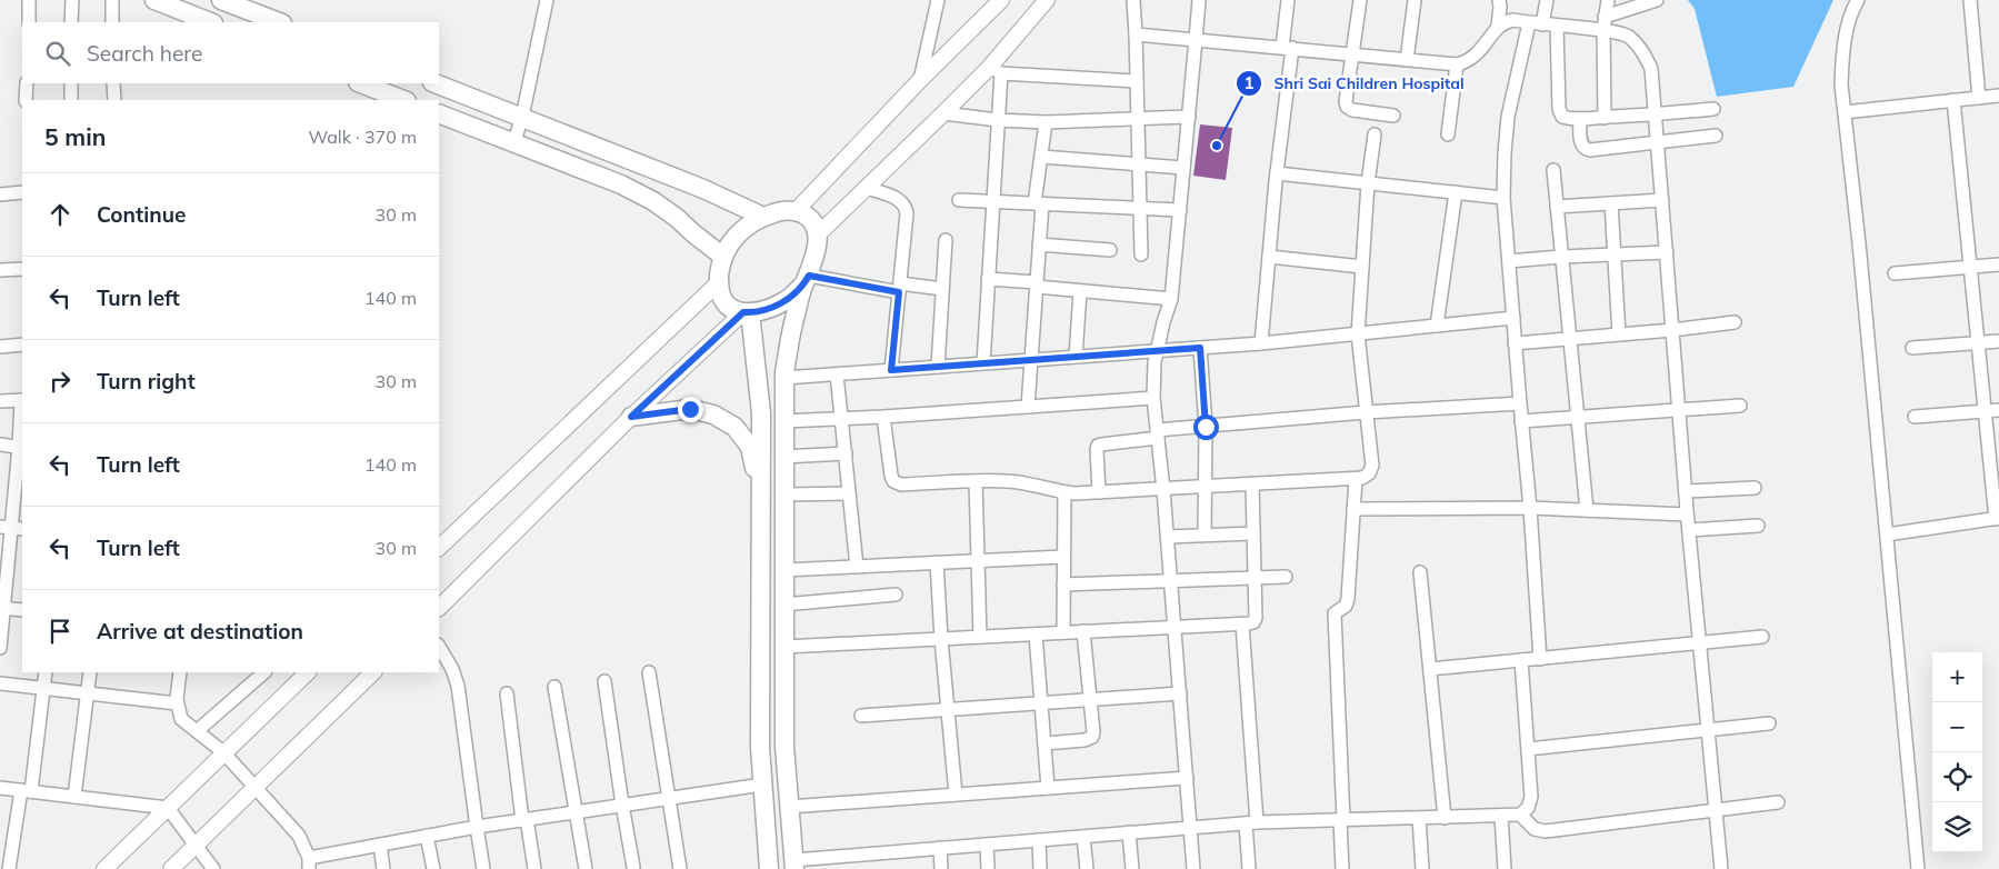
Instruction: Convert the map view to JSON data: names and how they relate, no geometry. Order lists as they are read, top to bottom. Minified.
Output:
{"places":["Shri Sai Children Hospital"],"page":{"search":"Search here","heading":["5 min","Walk · 370 m"],"list":[["Continue","30 m"],["Turn left","140 m"],["Turn right","30 m"],["Turn left","140 m"],["Turn left","30 m"],"Arrive at destination"],"map_buttons":["+","−"]}}
